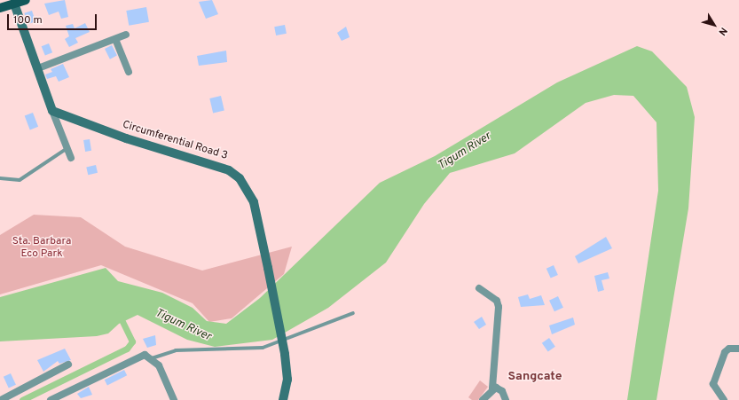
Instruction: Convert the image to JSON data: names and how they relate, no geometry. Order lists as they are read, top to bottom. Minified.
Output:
{"streets":{"main road":["Circumferential Road 3"]},"districts":["Sangcate"],"water":["Tigum River"],"parks":["Sta. Barbara Eco Park"],"scale_bar":"100 m","north":"bottom right"}
